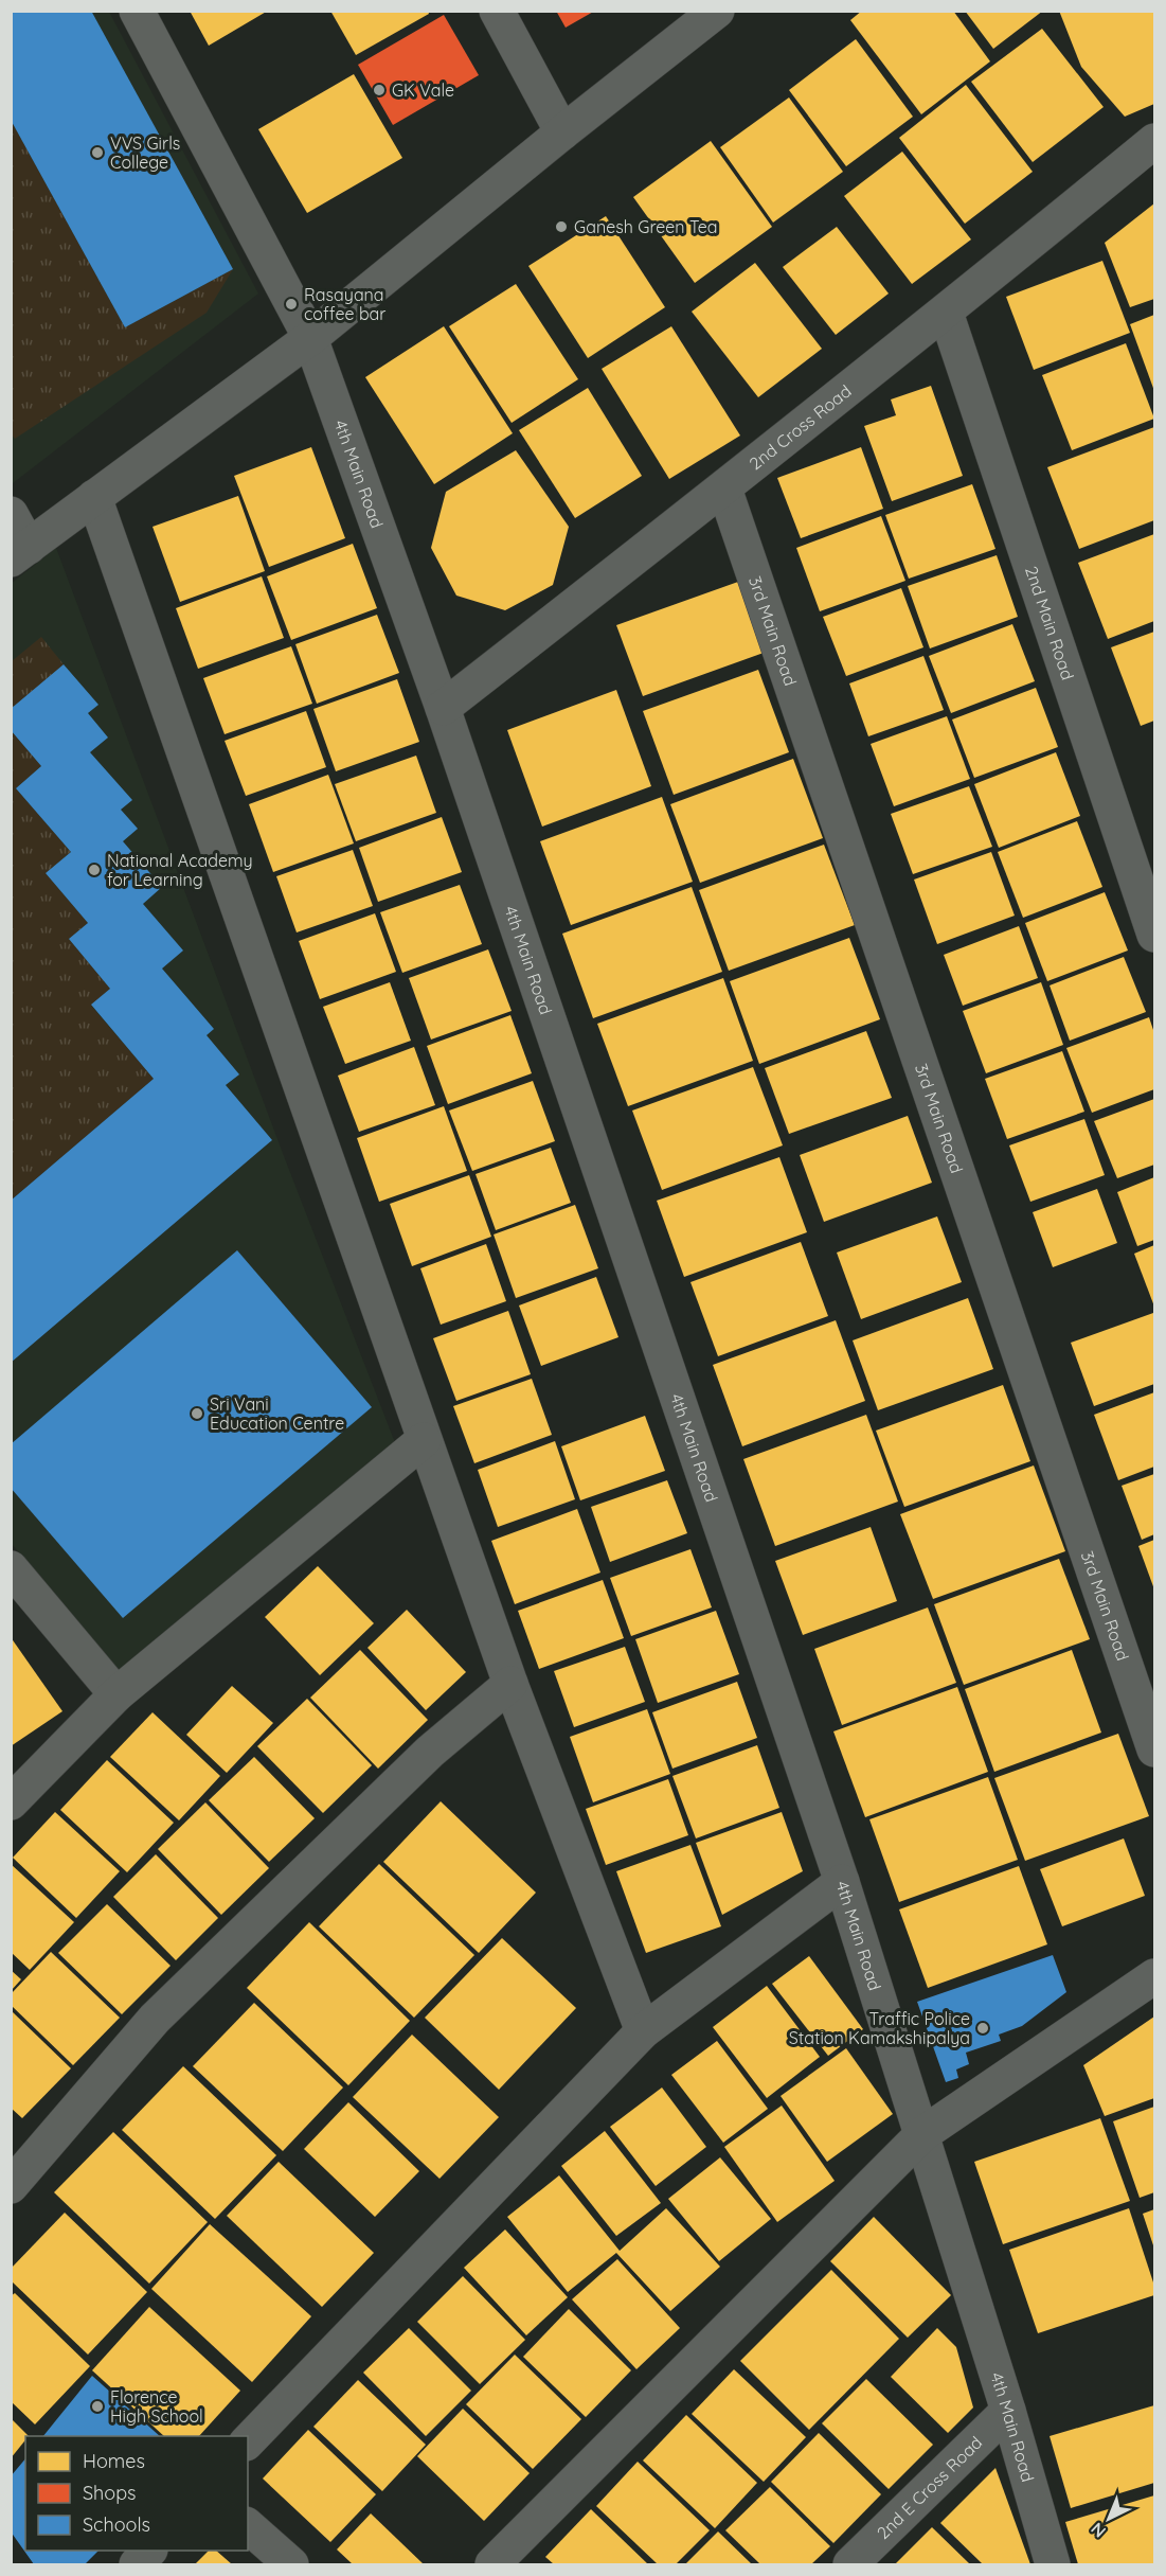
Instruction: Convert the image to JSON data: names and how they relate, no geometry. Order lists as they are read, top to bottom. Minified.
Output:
{"streets":{"street":["2nd Cross Road","4th Main Road","2nd Main Road","3rd Main Road","2nd E Cross Road"]},"crossings":[["2nd Cross Road","4th Main Road"],["2nd Cross Road","2nd Main Road"],["2nd Cross Road","3rd Main Road"],["4th Main Road","2nd E Cross Road"]],"places":["GK Vale","VVS Girls College","Ganesh Green Tea","Rasayana coffee bar","National Academy for Learning","Sri Vani Education Centre","Traffic Police Station Kamakshipalya","Florence High School"],"legend":["Homes","Shops","Schools"],"north":"bottom left"}
